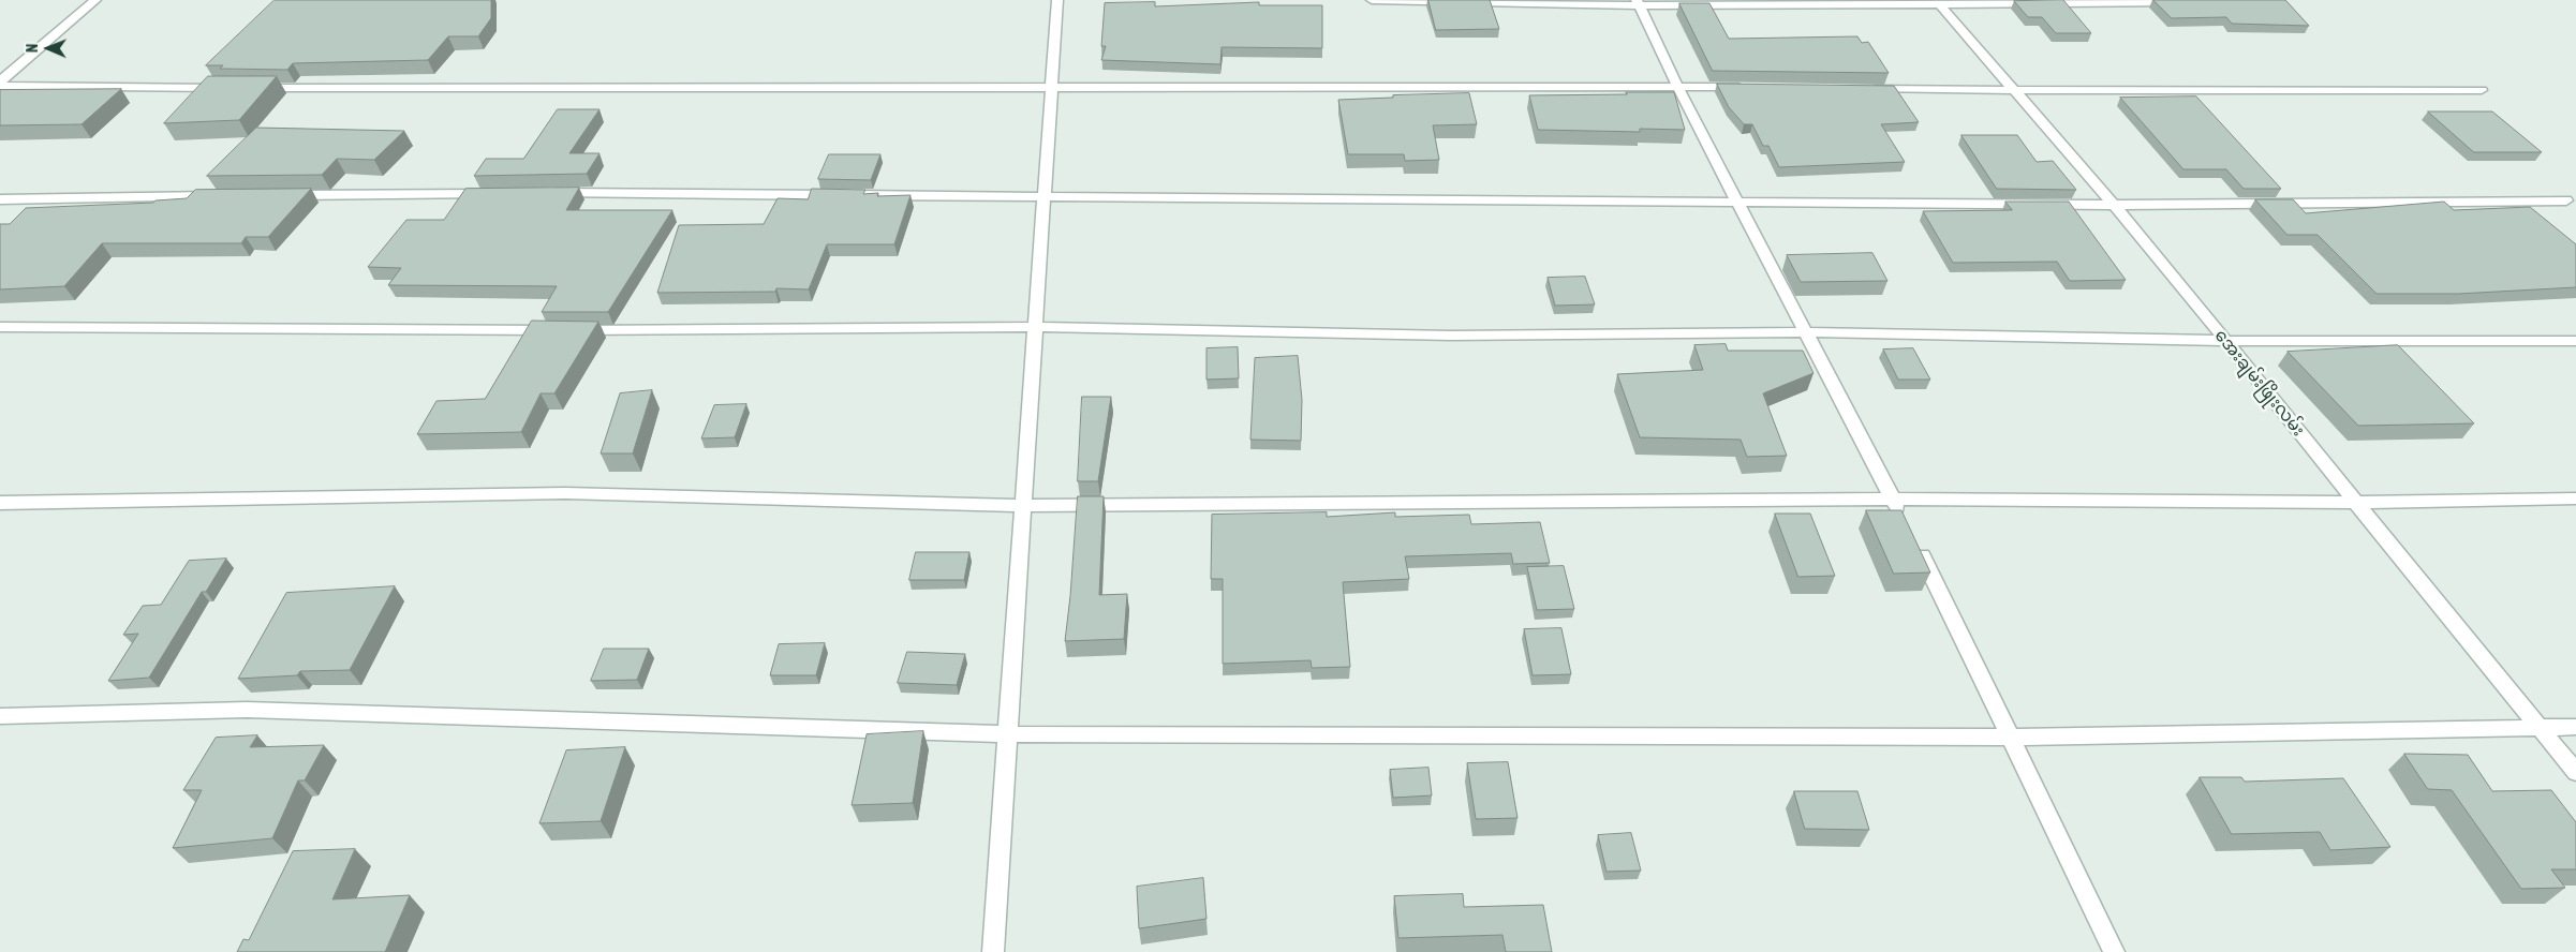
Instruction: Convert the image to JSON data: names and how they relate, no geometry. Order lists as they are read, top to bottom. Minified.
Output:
{"streets":{"street":["အေးချမ်းဖြိုးလမ်း"]},"north":"left"}
